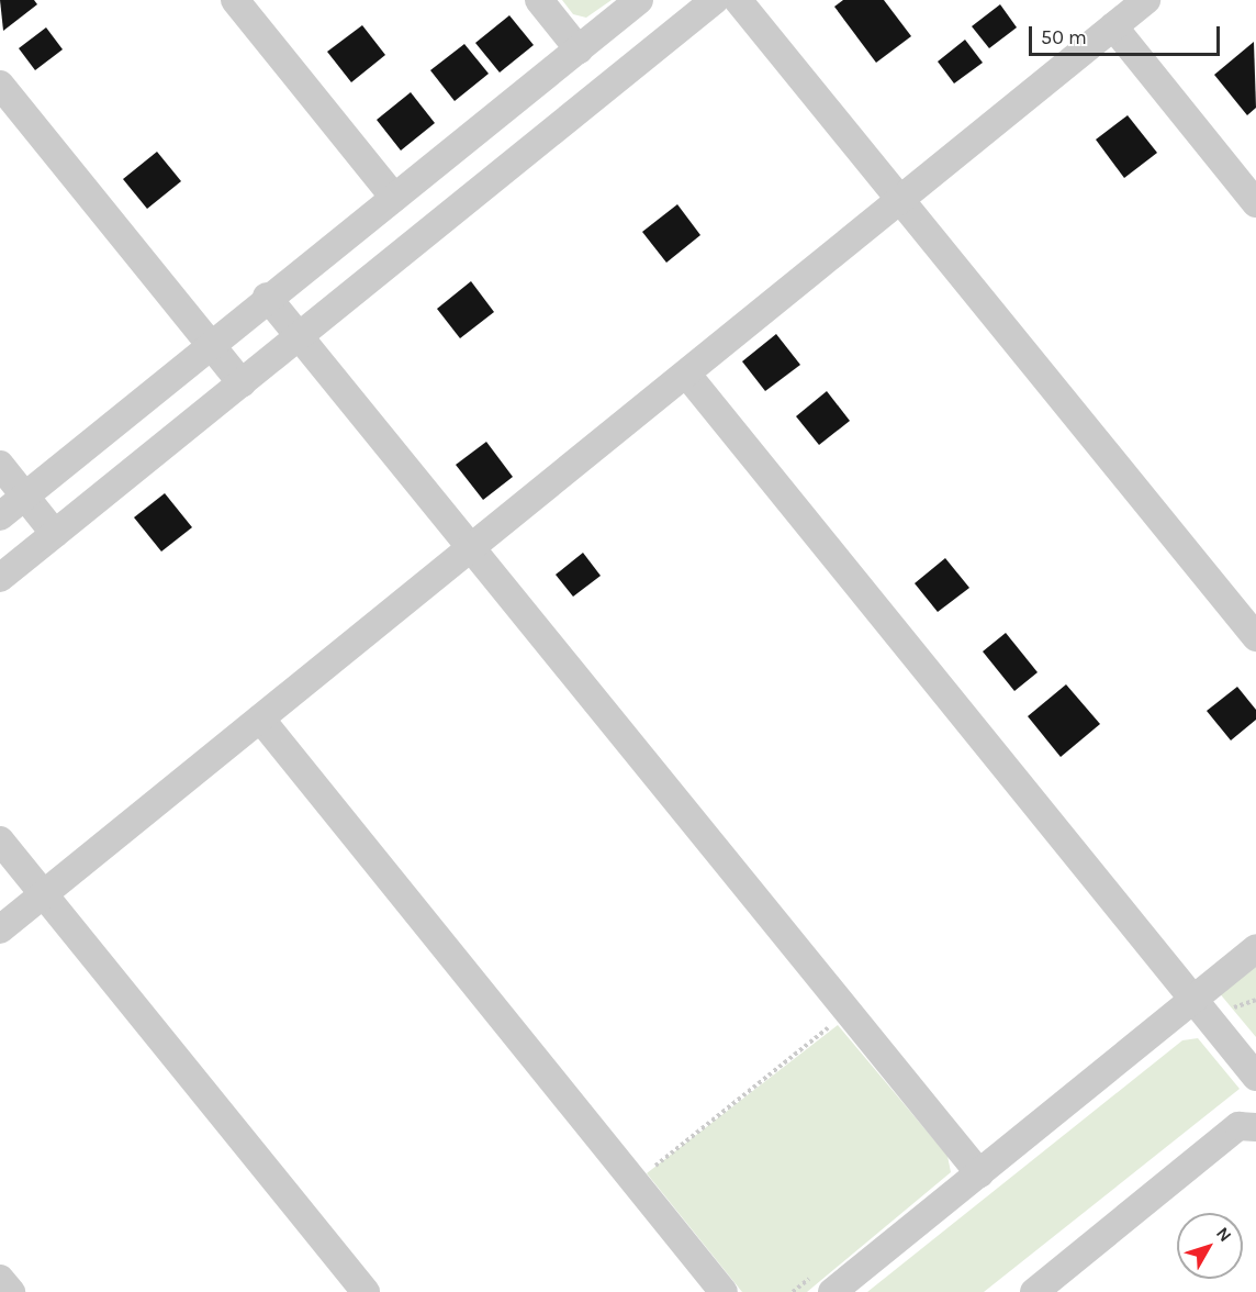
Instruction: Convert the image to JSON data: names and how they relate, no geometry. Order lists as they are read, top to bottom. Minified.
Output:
{"scale_bar":"50 m","north":"top right"}
